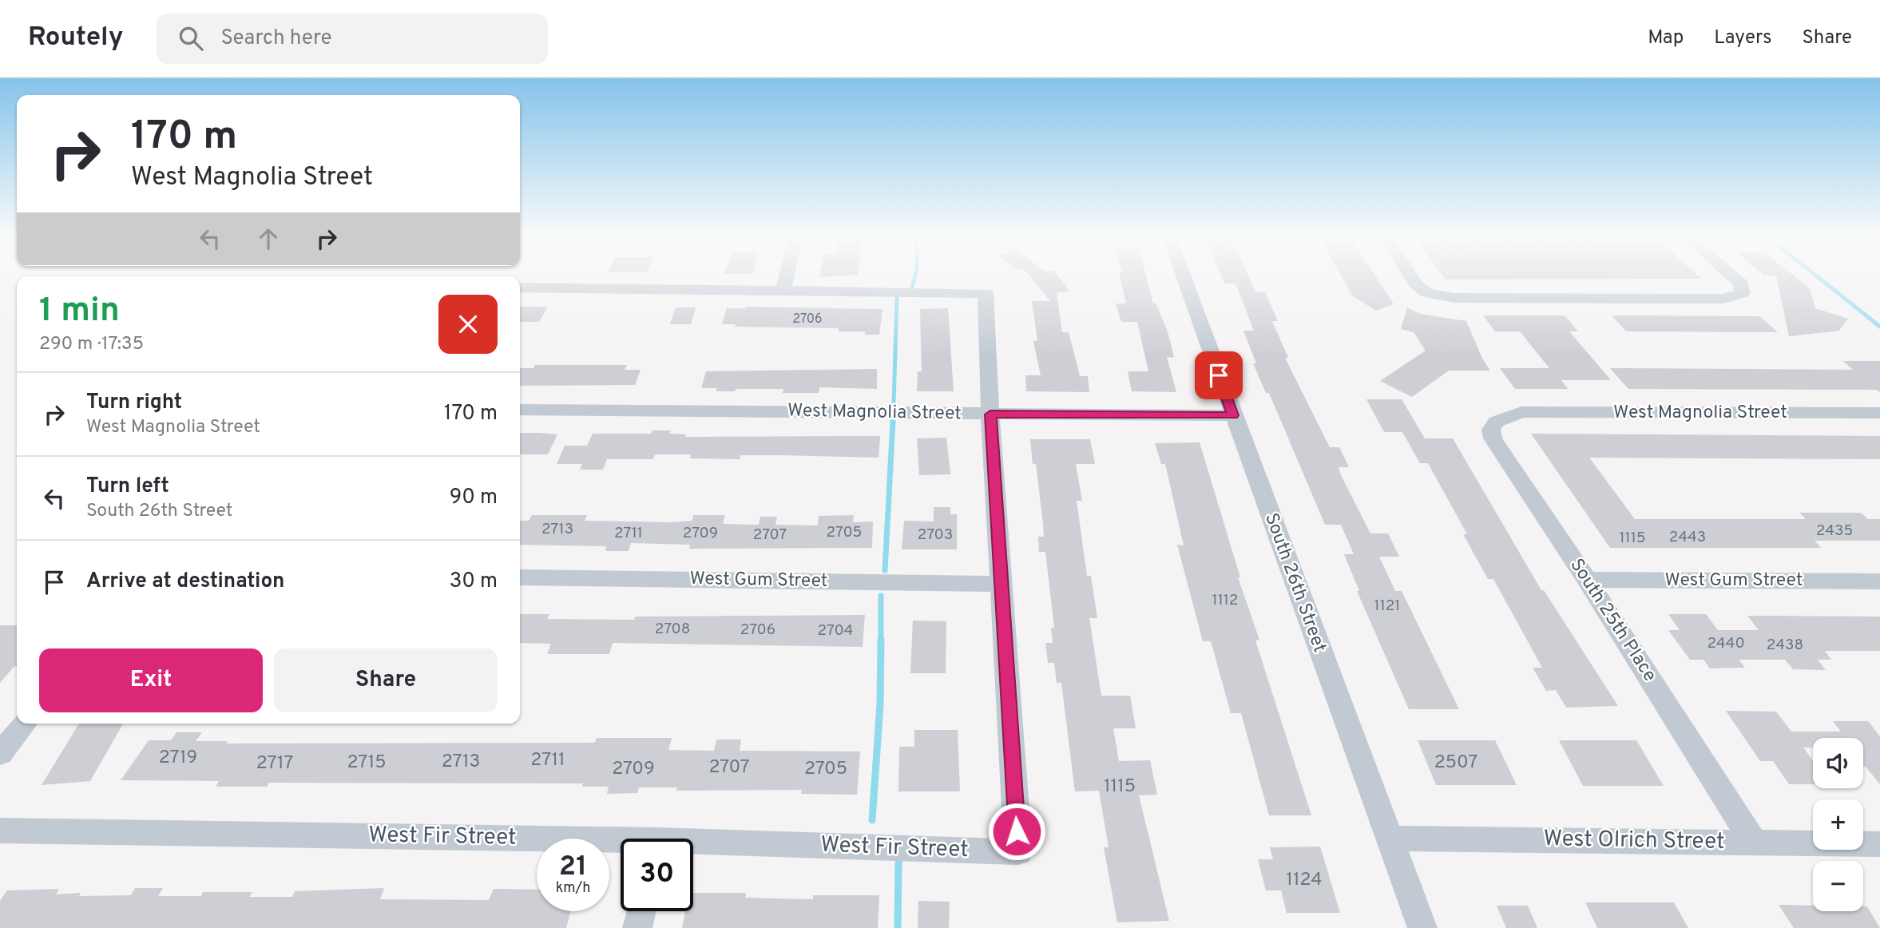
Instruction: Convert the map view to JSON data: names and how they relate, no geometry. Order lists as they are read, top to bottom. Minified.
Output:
{"streets":{"street":["West Magnolia Street","West Gum Street","South 26th Street","South 25th Place","West Fir Street","West Olrich Street"]},"crossings":[["West Magnolia Street","South 26th Street"],["West Magnolia Street","South 25th Place"],["West Gum Street","South 25th Place"],["West Gum Street","West Fir Street"],["South 26th Street","West Olrich Street"],["South 25th Place","West Olrich Street"]],"house_numbers":["2706","2713","2435","2705","2711","2709","2707","2703","2443","1115","1112","1121","2708","2706","2704","2440","2438","2719","2711","2713","2715","2507","2717","2707","2709","2705","1115","1124"],"page":{"header":"Routely","search":"Search here","nav":["Map","Layers","Share"],"turn":["170 m","West Magnolia Street"],"heading":["1 min","290 m · 17:35"],"list":[{"name":"Turn right","note":"West Magnolia Street","value":"170 m"},{"name":"Turn left","note":"South 26th Street","value":"90 m"},{"name":"Arrive at destination","value":"30 m"}],"buttons":["Exit","Share"],"map_buttons":["+","−"],"speed":"21 km/h","limit":"30"}}
